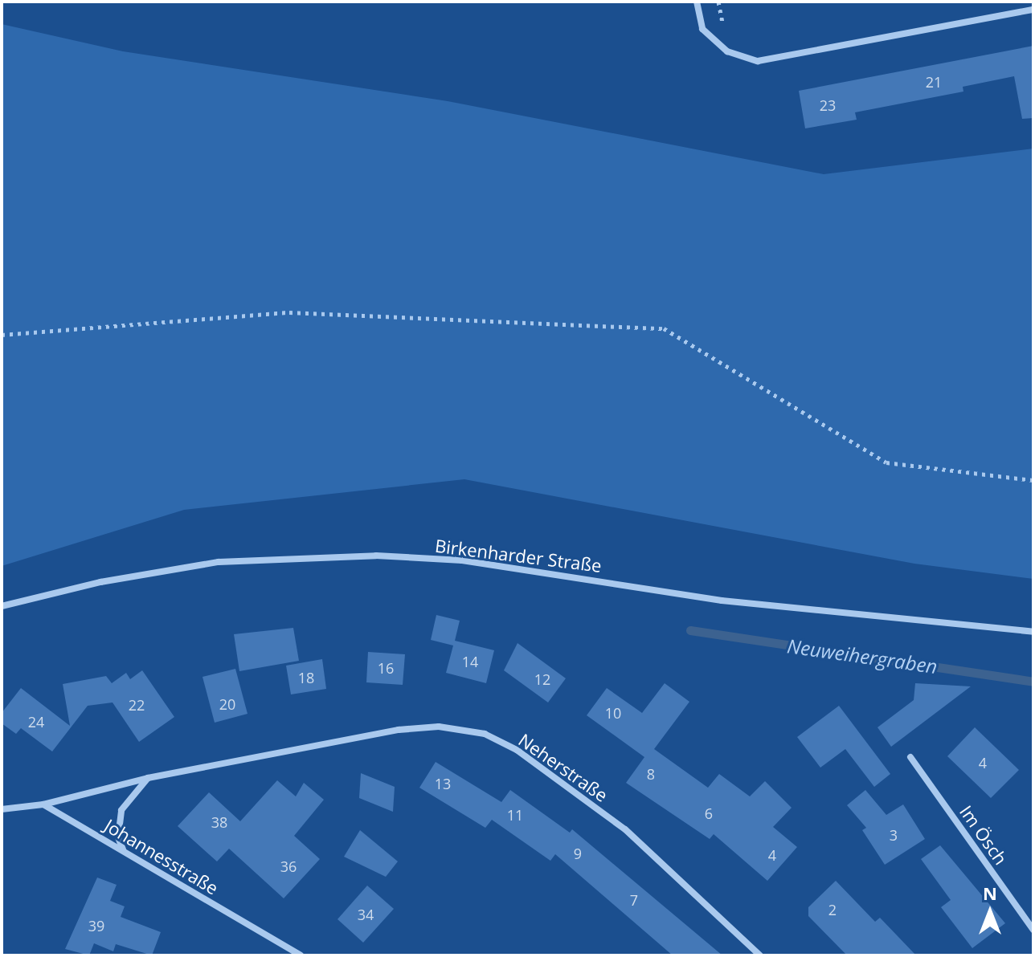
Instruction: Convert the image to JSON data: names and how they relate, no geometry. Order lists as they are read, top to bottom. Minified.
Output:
{"streets":{"street":["Birkenharder Straße","Neherstraße","Im Ösch","Johannesstraße"]},"crossings":[["Neherstraße","Johannesstraße"]],"water":["Neuweihergraben"],"house_numbers":["21","23","14","16","18","12","20","22","10","24","4","8","13","6","11","38","3","9","4","36","7","2","34","39"],"north":"top"}
